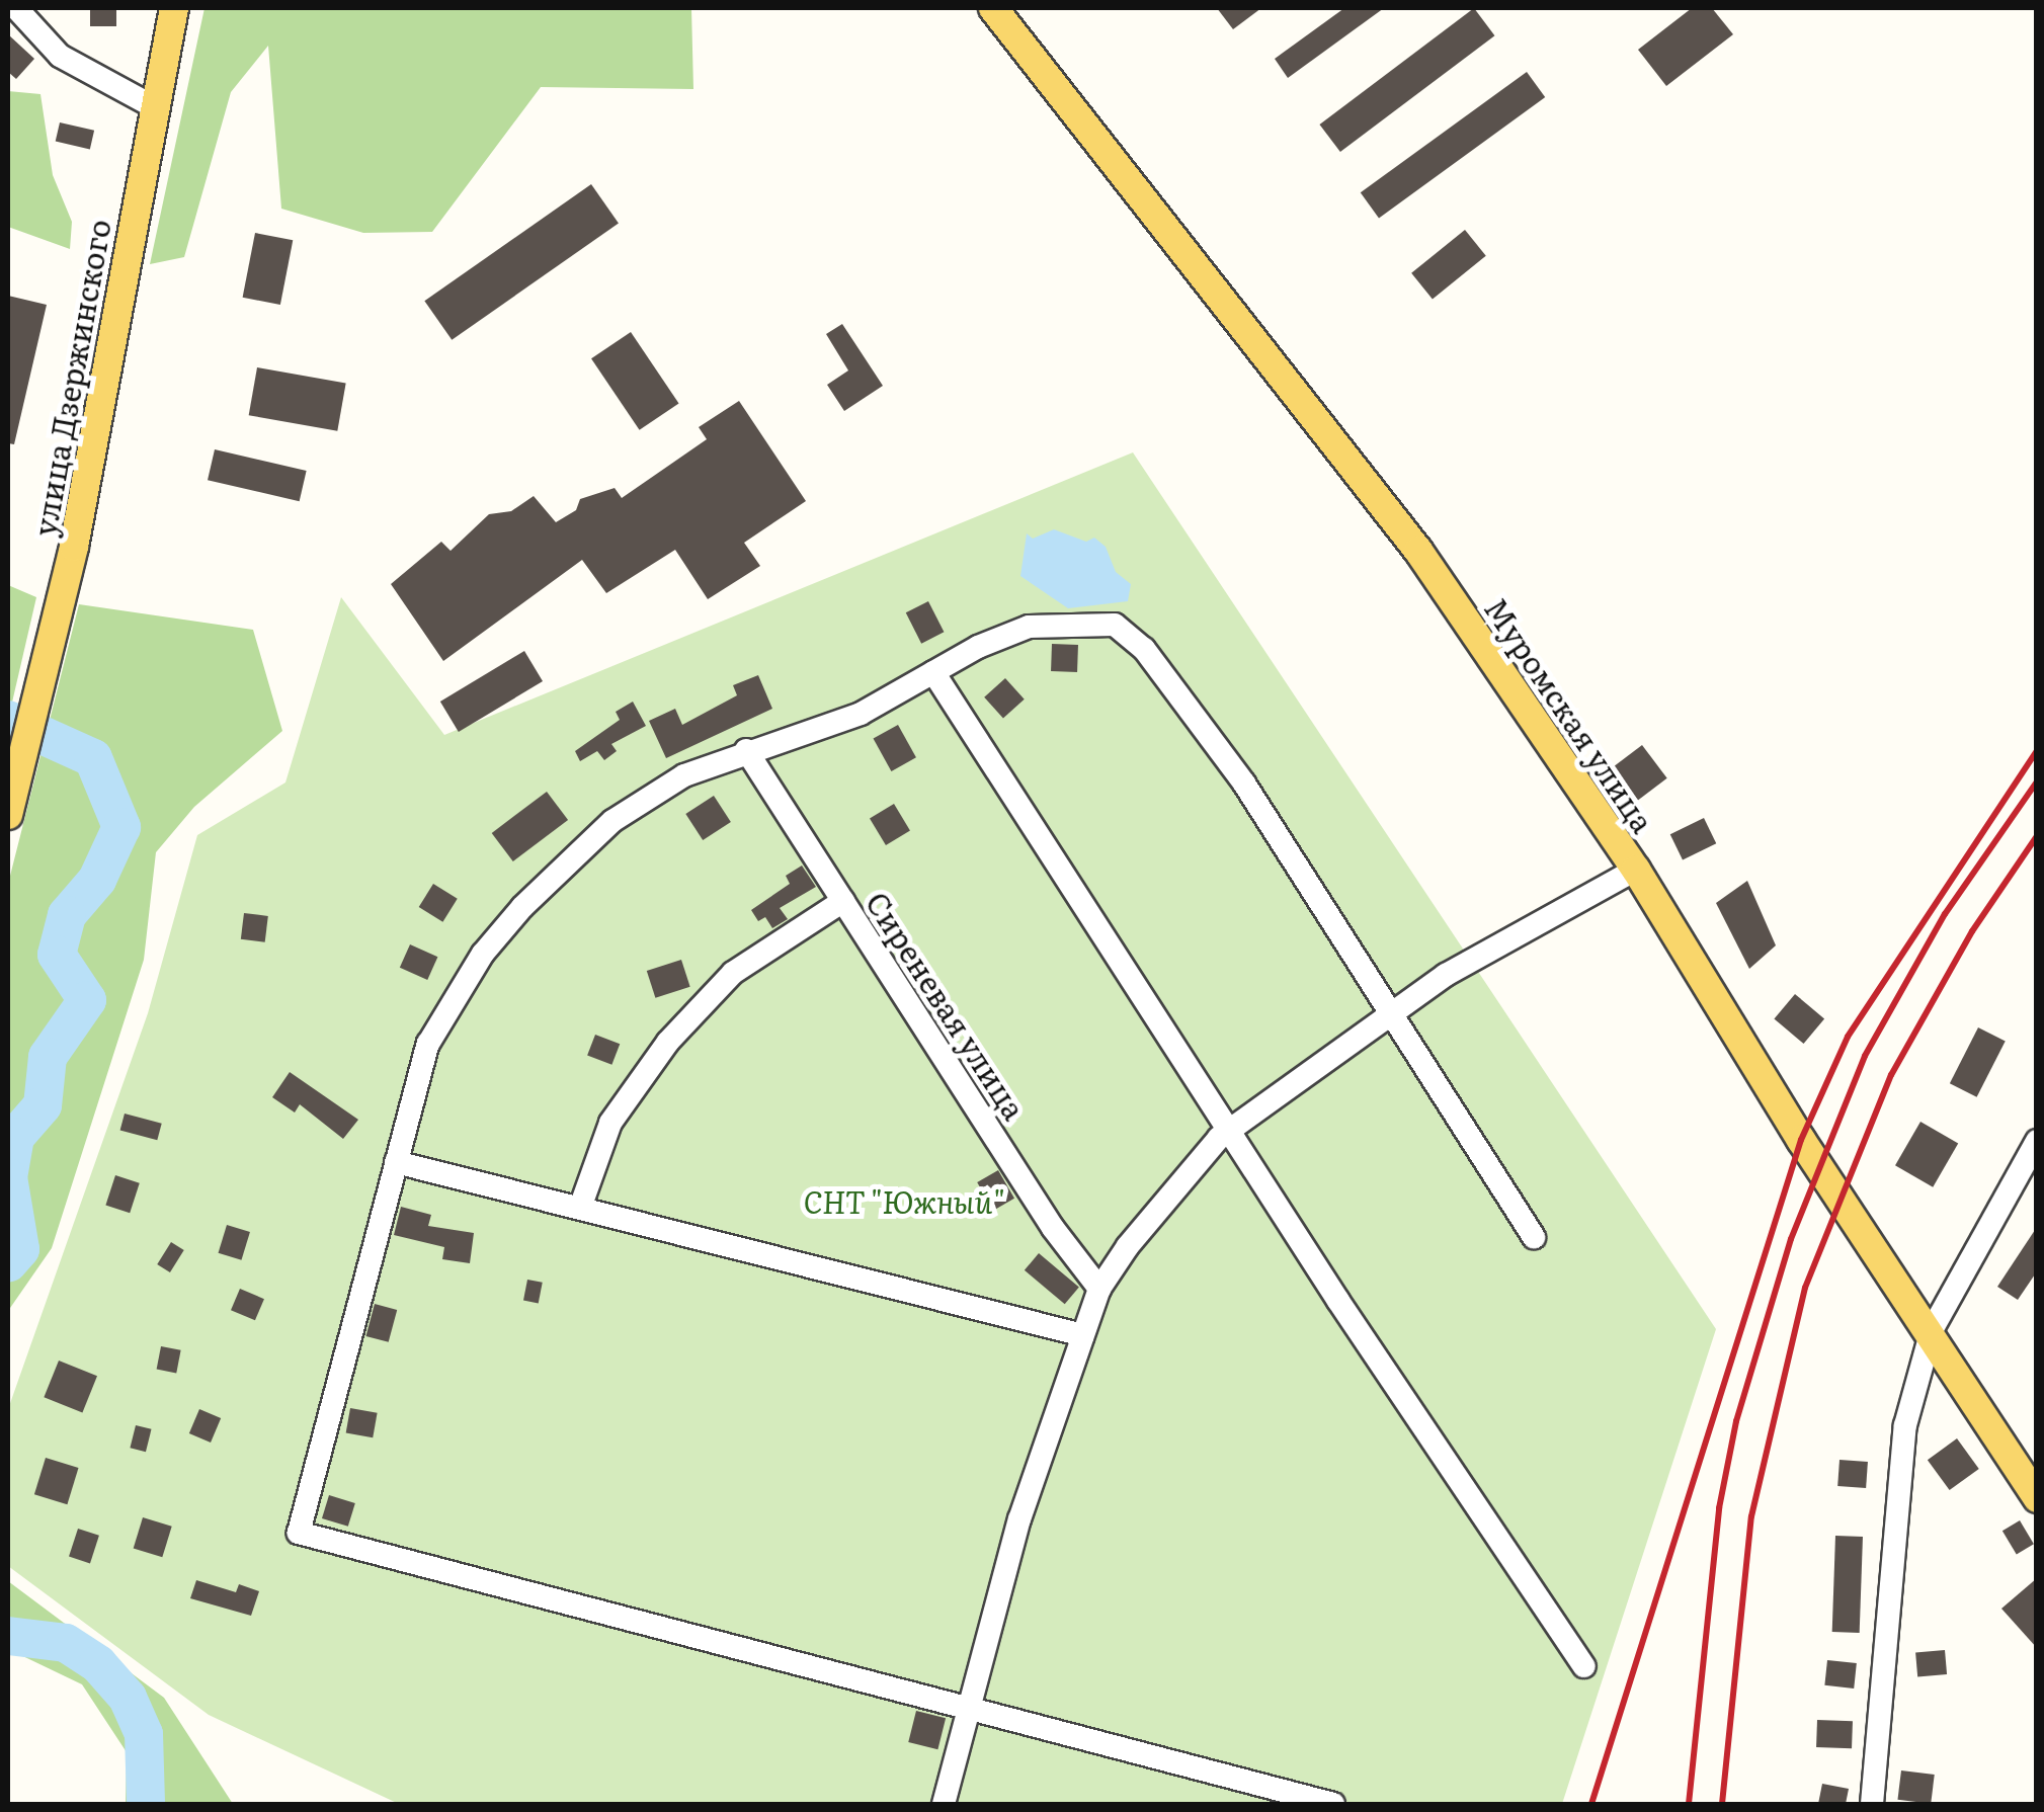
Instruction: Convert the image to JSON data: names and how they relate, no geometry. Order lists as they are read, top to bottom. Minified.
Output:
{"streets":{"main road":["улица Дзержинского","Муромская улица"],"street":["Сиреневая улица"]},"parks":["СНТ \"Южный\""]}
